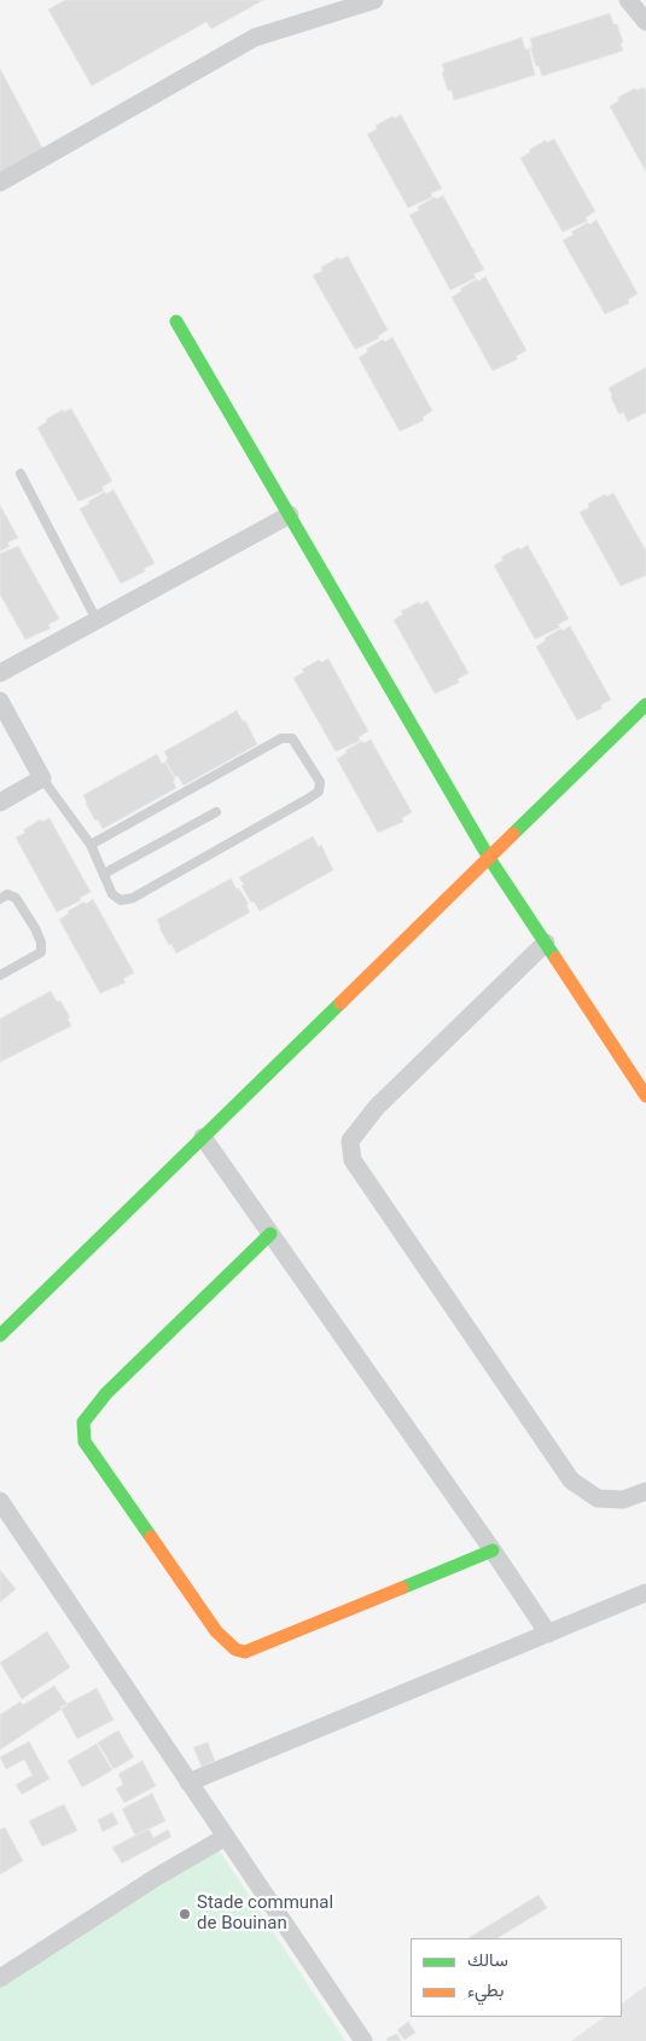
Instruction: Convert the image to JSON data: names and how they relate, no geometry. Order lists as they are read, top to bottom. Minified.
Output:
{"places":["Stade communal de Bouinan"],"legend":["سالك","بطيء"]}
